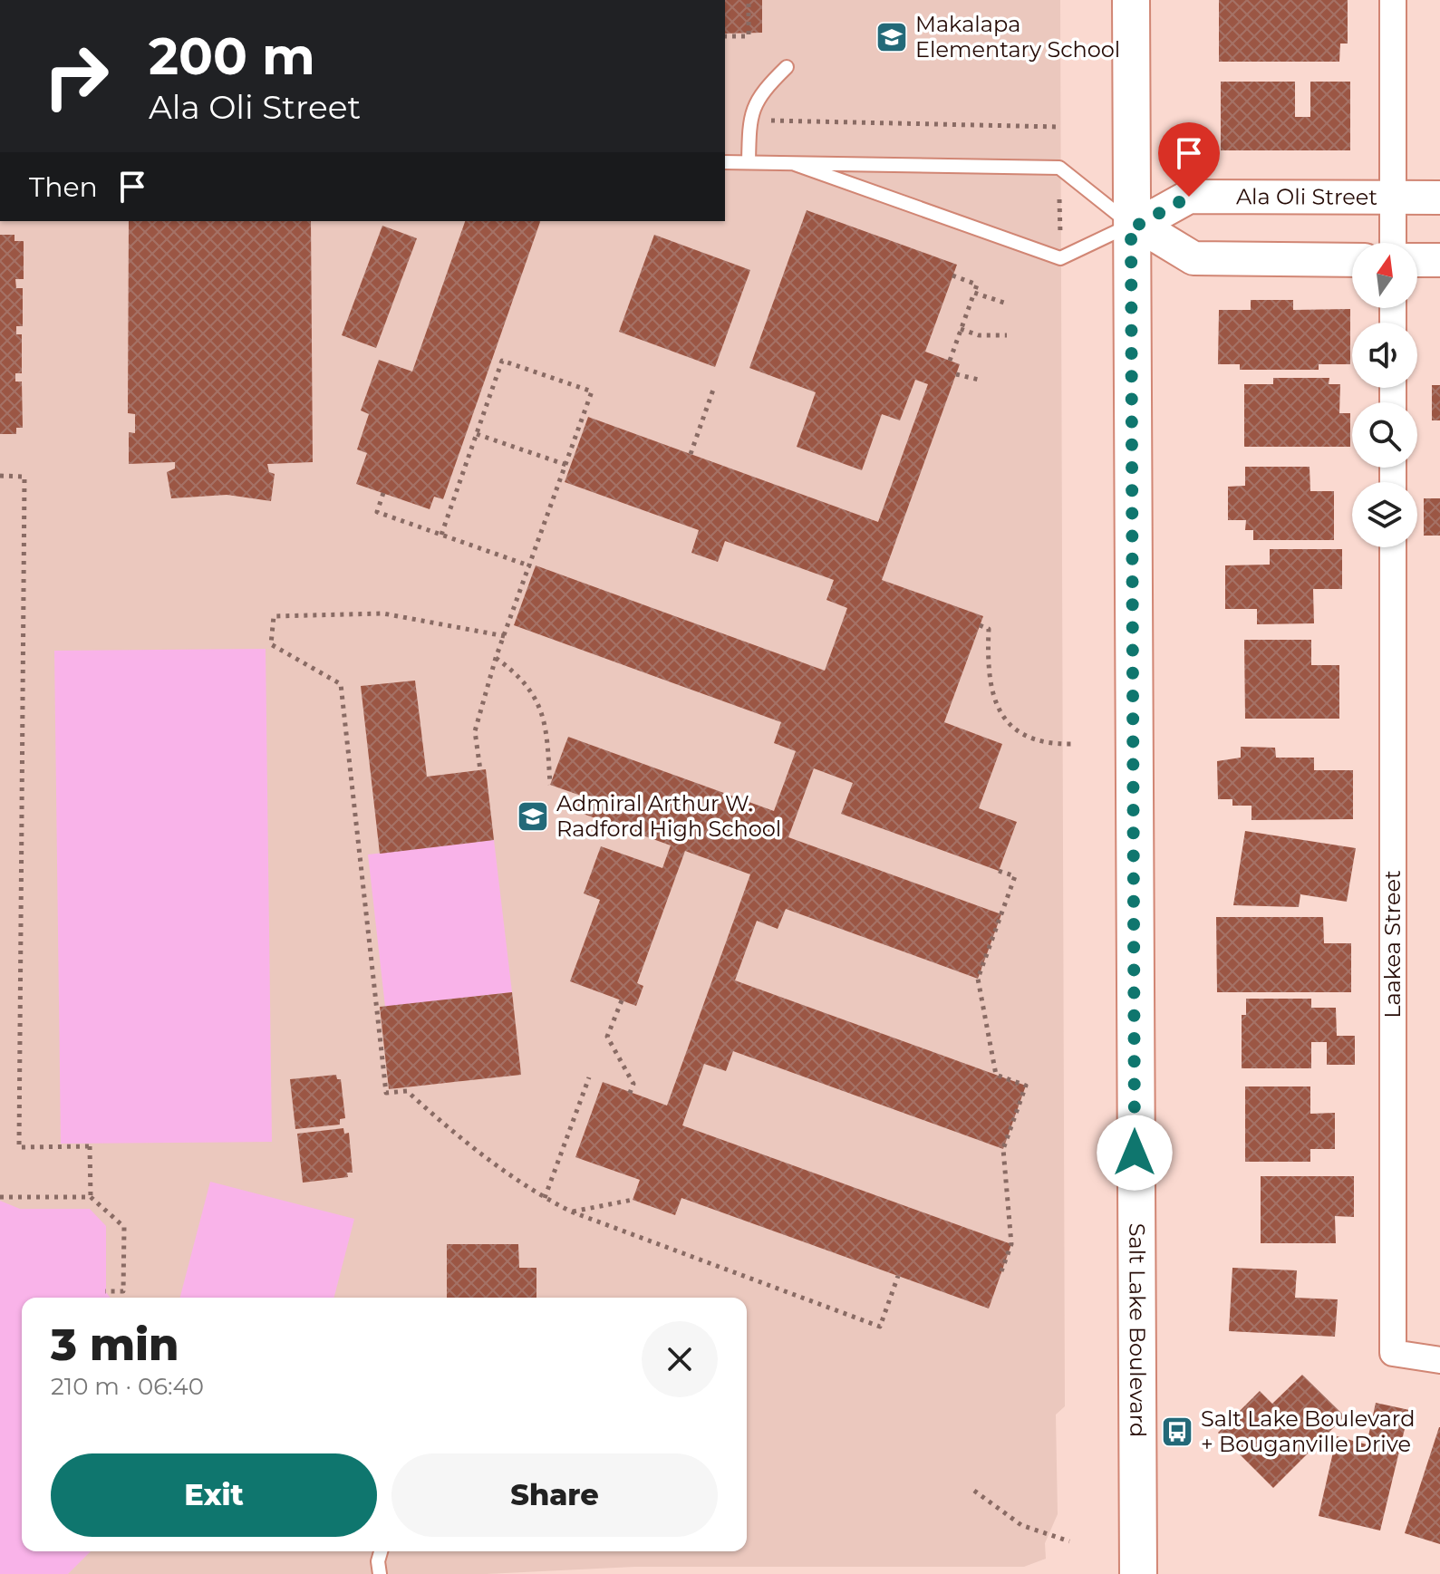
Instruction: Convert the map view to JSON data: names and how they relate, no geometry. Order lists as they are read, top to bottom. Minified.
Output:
{"streets":{"main road":["Salt Lake Boulevard"],"street":["Ala Oli Street","Laakea Street"]},"crossings":[["Ala Oli Street","Salt Lake Boulevard"]],"places":{"school or university":["Makalapa Elementary School","Admiral Arthur W. Radford High School"],"bus stop":["Salt Lake Boulevard + Bouganville Drive"]},"north":"top","page":{"turn":["200 m","Ala Oli Street"],"then":"Then","heading":["3 min","210 m · 06:40"],"buttons":["Exit","Share"]}}
